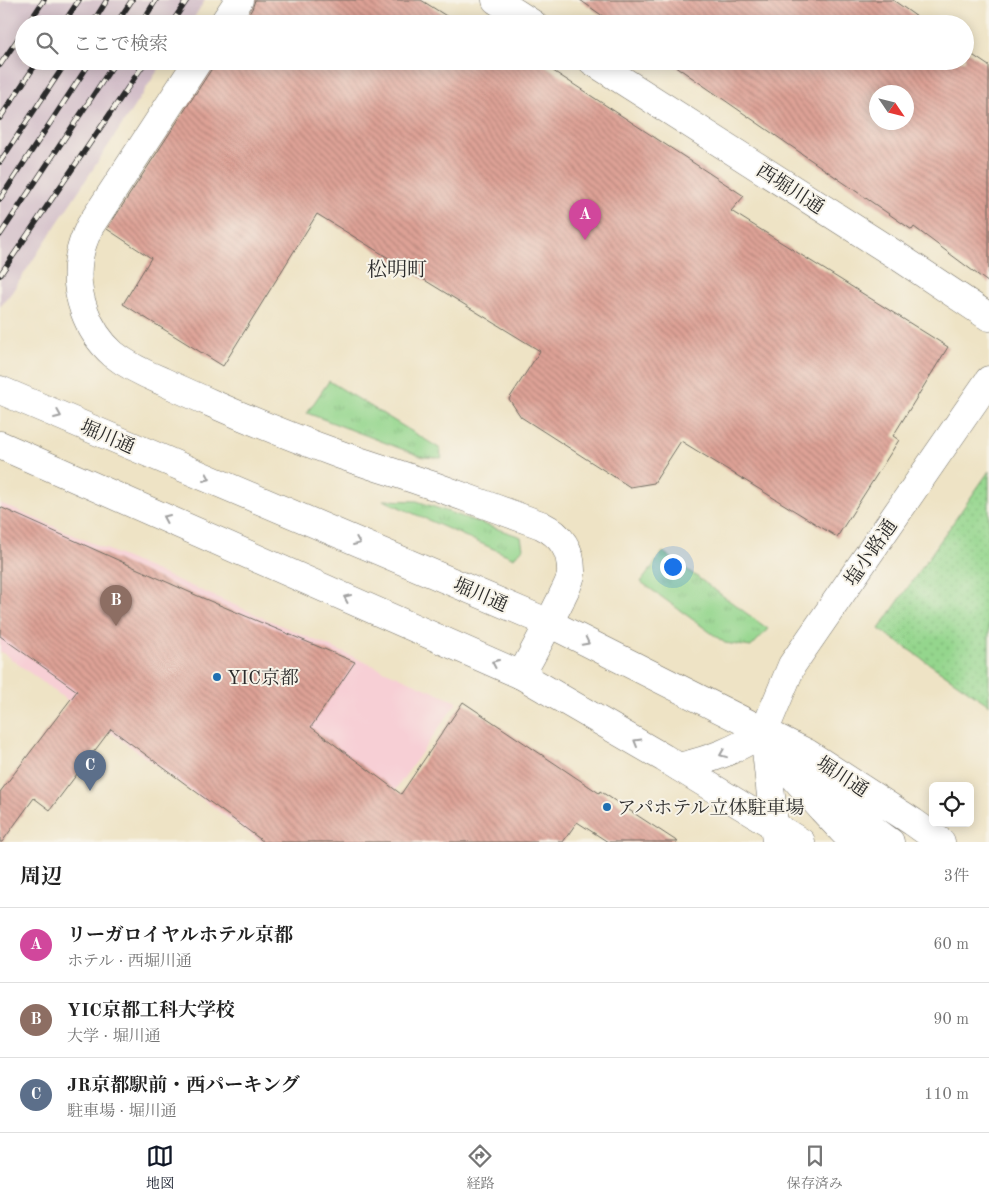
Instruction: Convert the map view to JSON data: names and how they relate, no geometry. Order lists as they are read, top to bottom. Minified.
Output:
{"streets":{"main road":["西堀川通","堀川通","塩小路通"]},"crossings":[["堀川通","塩小路通"]],"districts":["松明町"],"places":["YIC京都","アパホテル立体駐車場"],"north":"bottom right","page":{"search":"ここで検索","pins":["A","B","C"],"heading":["周辺","3件"],"list":[{"mark":"A","name":"リーガロイヤルホテル京都","note":"ホテル · 西堀川通","value":"60 m"},{"mark":"B","name":"YIC京都工科大学校","note":"大学 · 堀川通","value":"90 m"},{"mark":"C","name":"JR京都駅前・西パーキング","note":"駐車場 · 堀川通","value":"110 m"}],"nav":["地図","経路","保存済み"]}}
